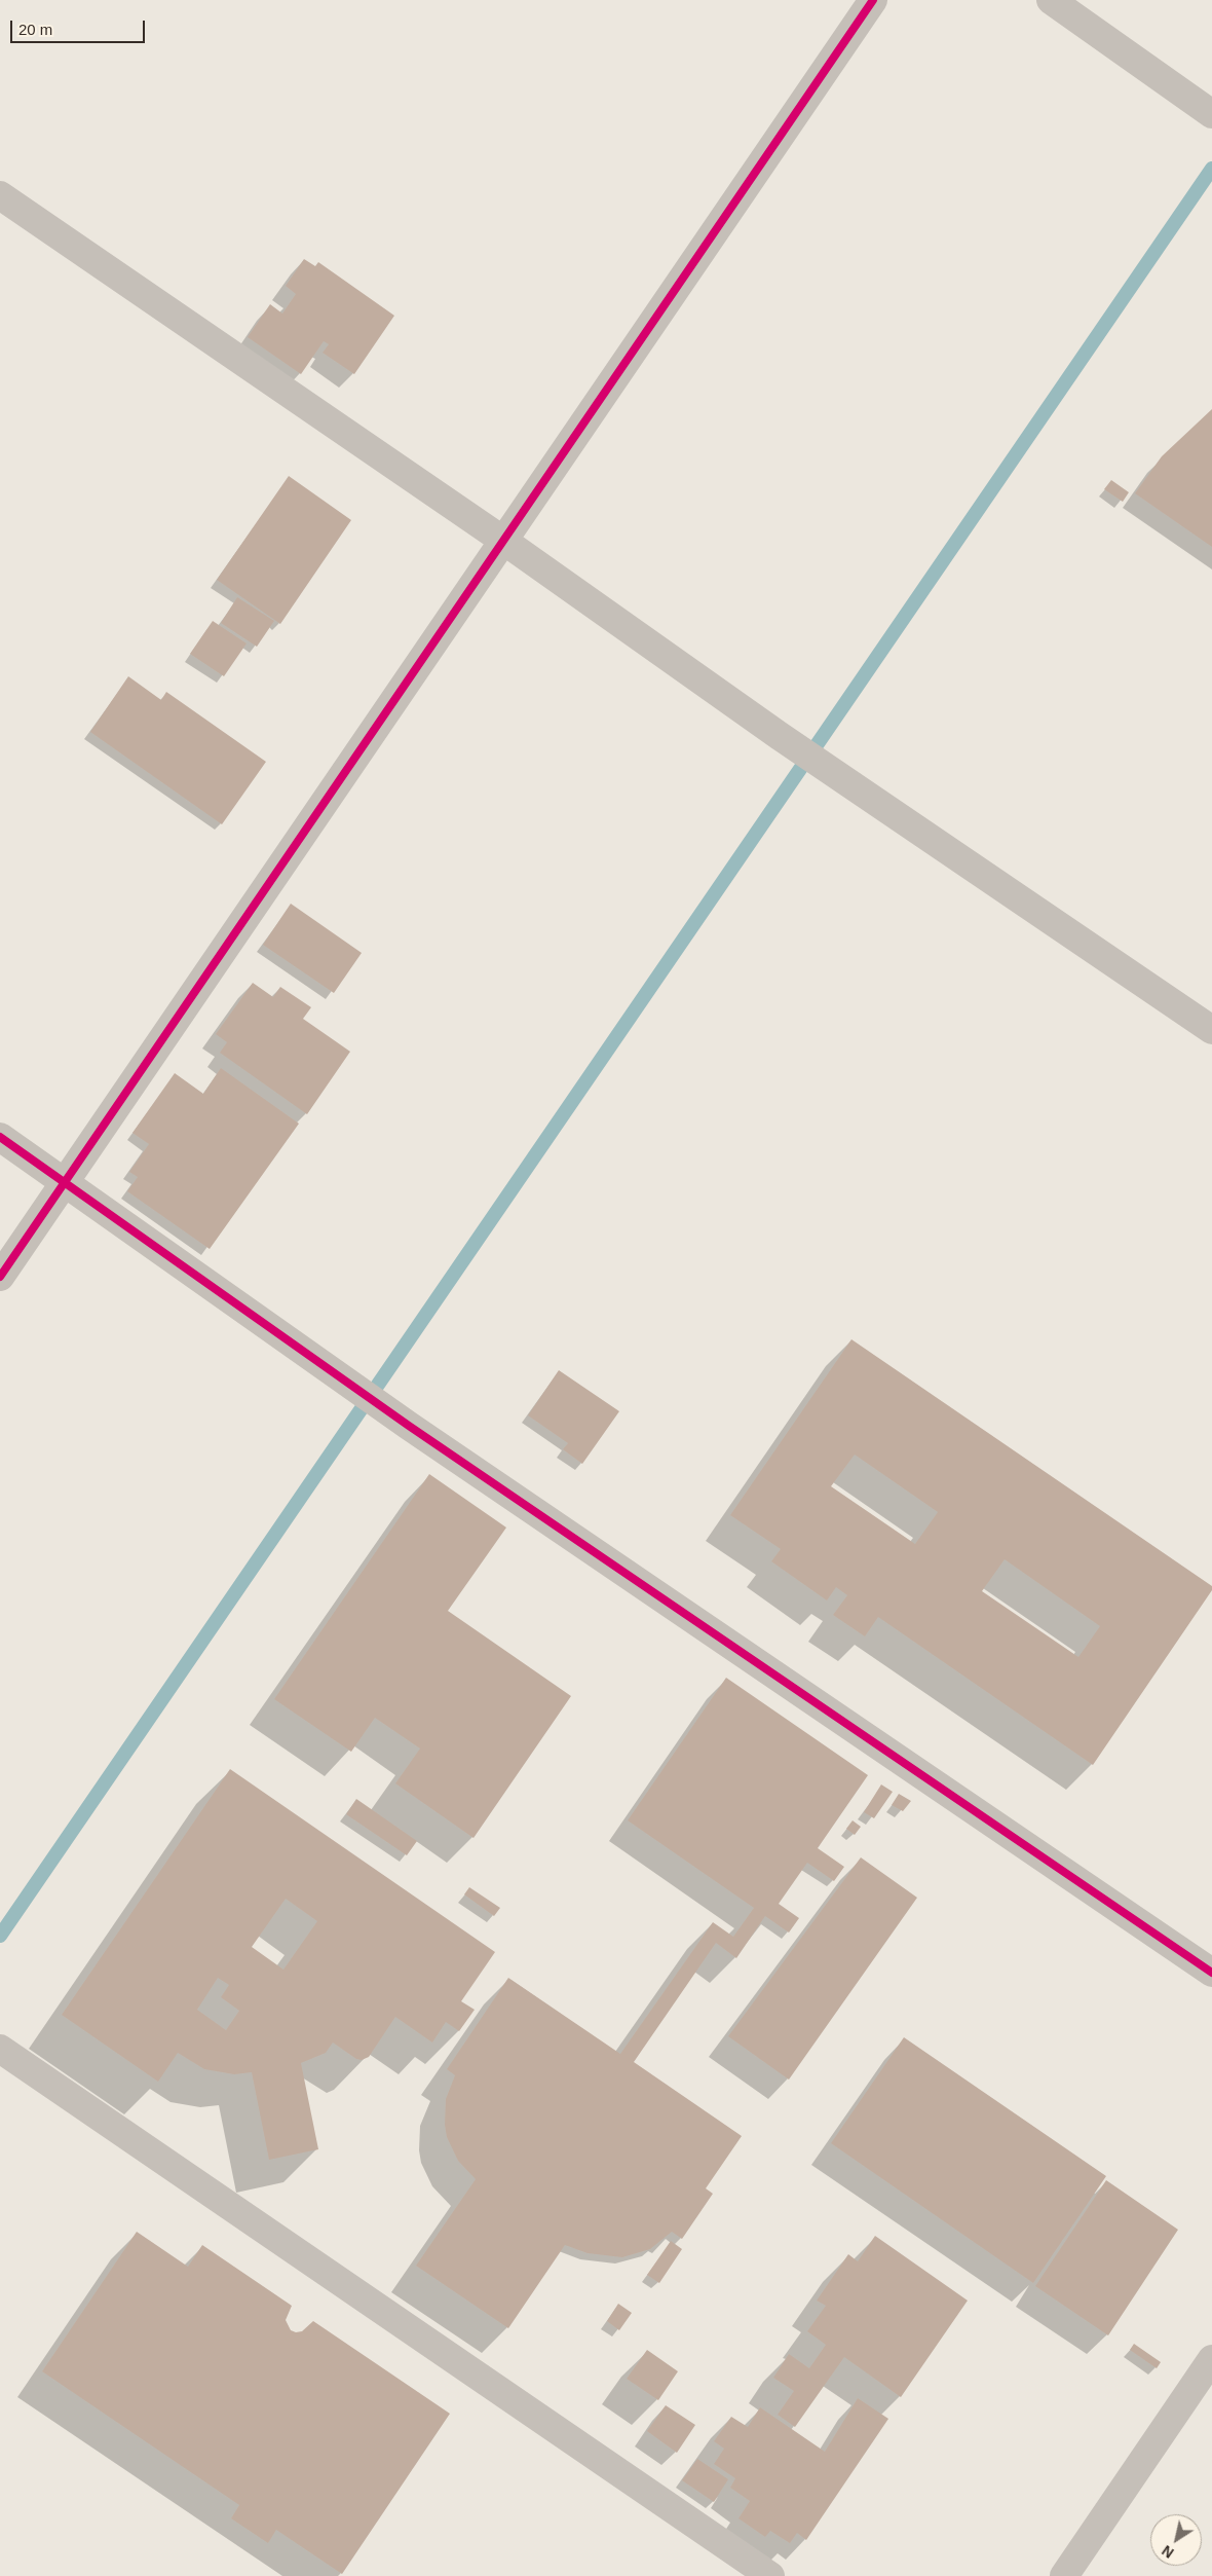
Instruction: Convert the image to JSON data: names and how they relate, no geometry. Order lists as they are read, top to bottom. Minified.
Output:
{"scale_bar":"20 m","north":"bottom left"}
